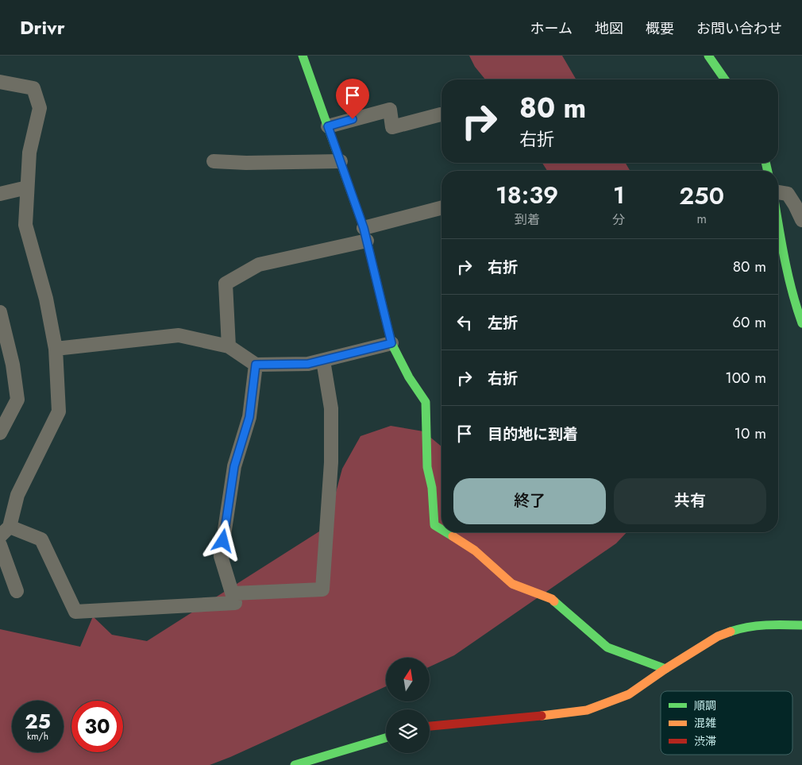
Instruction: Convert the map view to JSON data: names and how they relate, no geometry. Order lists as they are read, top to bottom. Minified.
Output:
{"legend":["順調","混雑","渋滞"],"north":"top","page":{"header":"Drivr","nav":["ホーム","地図","概要","お問い合わせ"],"turn":["80 m","右折"],"eta":["18:39","到着","1","分","250","m"],"list":[{"name":"右折","value":"80 m"},{"name":"左折","value":"60 m"},{"name":"右折","value":"100 m"},{"name":"目的地に到着","value":"10 m"}],"buttons":["終了","共有"],"speed":"25 km/h","limit":"30"}}
